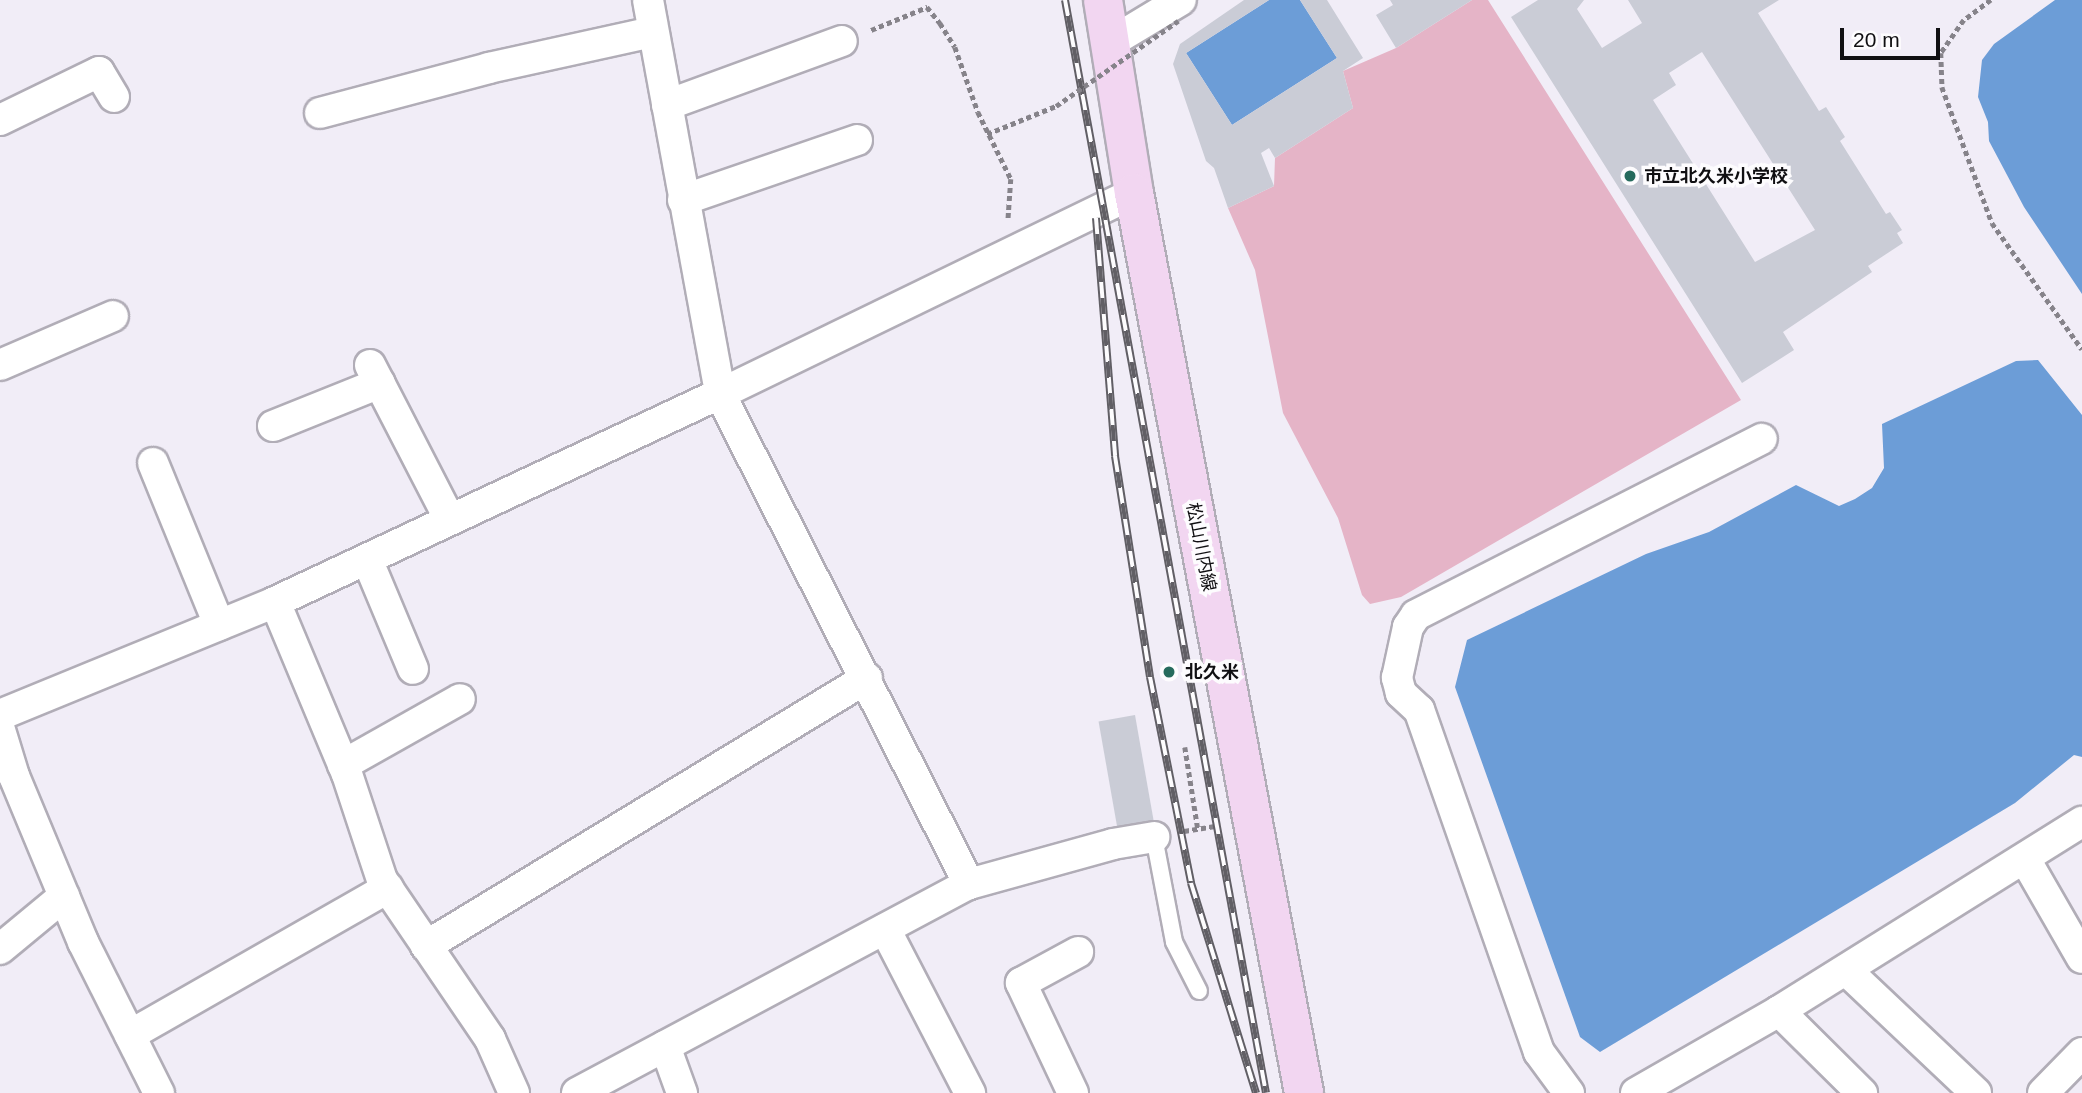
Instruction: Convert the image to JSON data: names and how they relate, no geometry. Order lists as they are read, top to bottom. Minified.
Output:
{"streets":{"main road":["松山川内線"]},"places":["市立北久米小学校","北久米"],"scale_bar":"20 m"}
